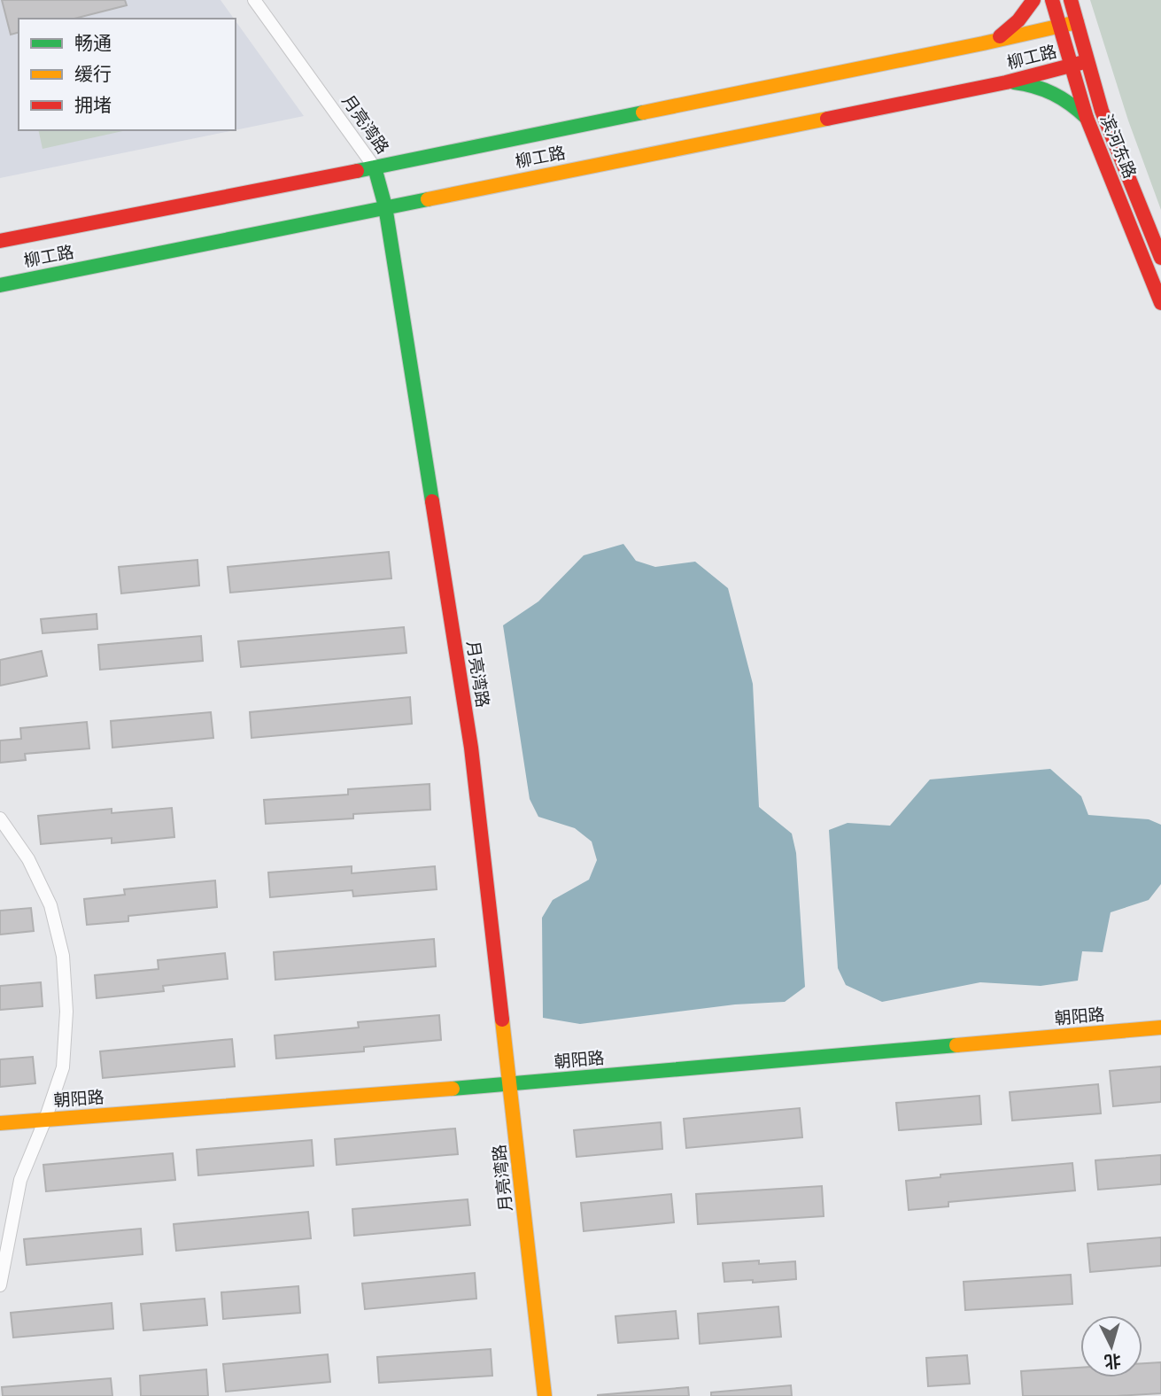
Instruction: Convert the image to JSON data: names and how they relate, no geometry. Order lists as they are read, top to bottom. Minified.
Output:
{"streets":{"main road":["柳工路","月亮湾路","滨河东路","朝阳路"]},"crossings":[["柳工路","月亮湾路"],["柳工路","滨河东路"],["月亮湾路","朝阳路"]],"legend":["畅通","缓行","拥堵"],"north":"bottom"}
